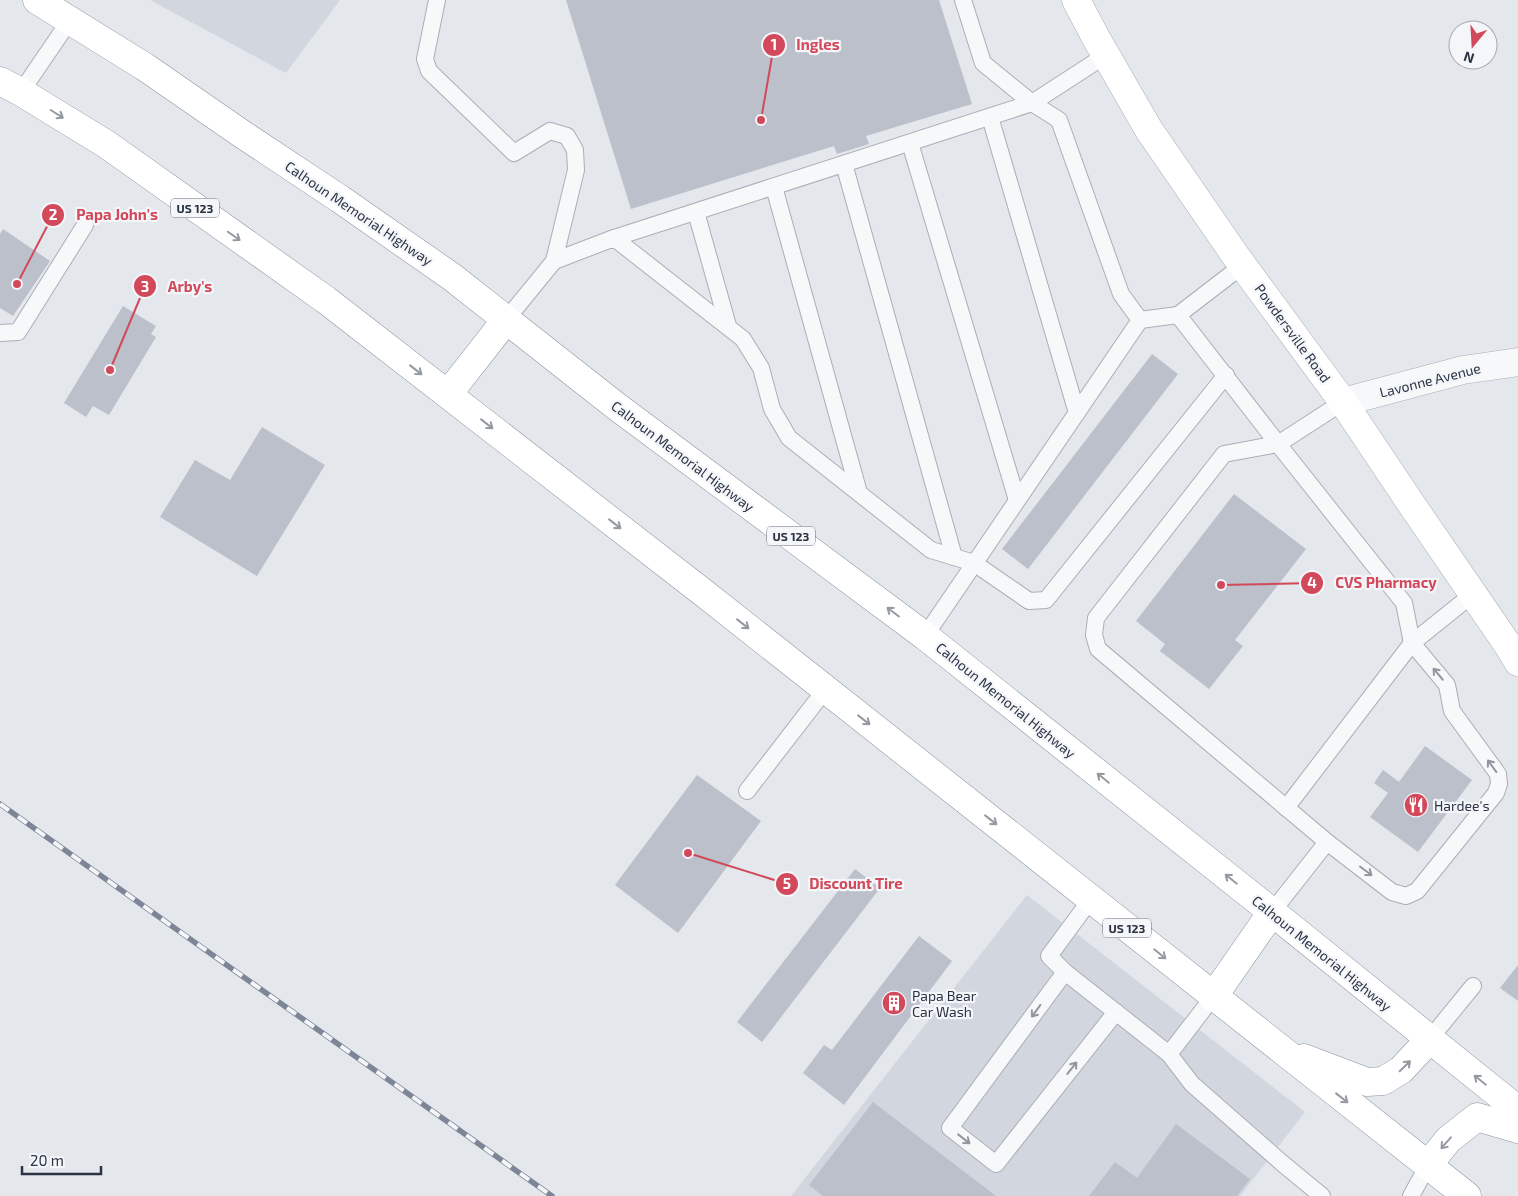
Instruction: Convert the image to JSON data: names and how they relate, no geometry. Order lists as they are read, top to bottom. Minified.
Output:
{"streets":{"main road":["US 123","Calhoun Memorial Highway","Powdersville Road"],"street":["Lavonne Avenue"]},"crossings":[["Powdersville Road","Lavonne Avenue"]],"places":{"other":["Ingles","Papa John's","Arby's","CVS Pharmacy","Discount Tire"],"restaurant":["Hardee's"],"building":["Papa Bear Car Wash"]},"scale_bar":"20 m","north":"bottom"}
